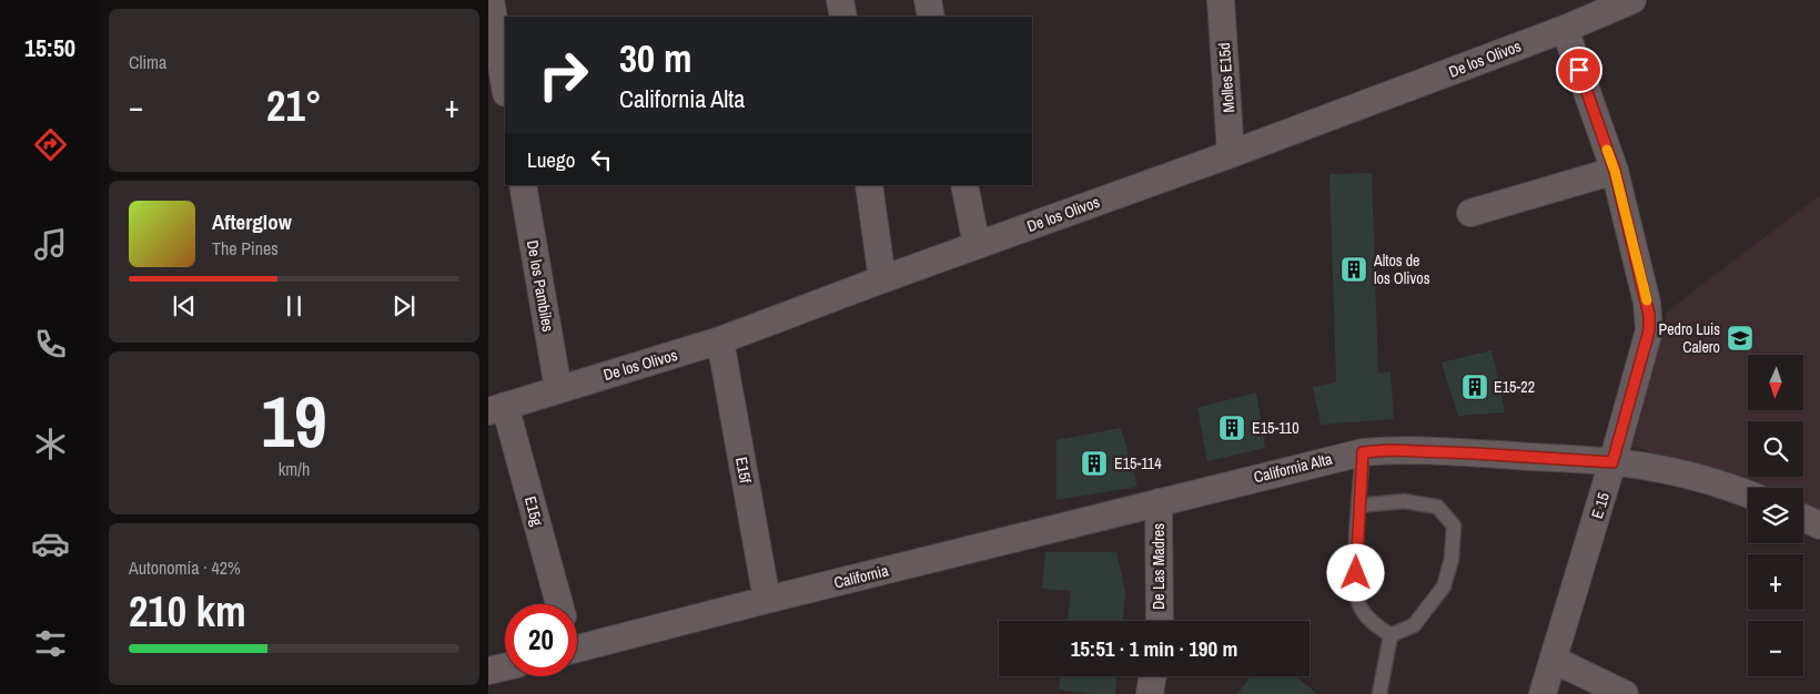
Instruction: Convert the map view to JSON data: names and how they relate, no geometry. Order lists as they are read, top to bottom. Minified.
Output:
{"streets":{"street":["De los Olivos","Molles E15d","De los Pambiles","California Alta","E15f","E 15","E15g","De Las Madres","California"]},"crossings":[["De los Olivos","Molles E15d"],["De los Olivos","De los Pambiles"],["De los Olivos","E15f"],["De los Olivos","E 15"],["De los Olivos","E15g"],["California Alta","E 15"],["California Alta","De Las Madres"],["California Alta","California"],["E15f","California"],["De Las Madres","California"]],"places":{"building":["Altos de los Olivos","E15-22","E15-110","E15-114"],"school or university":["Pedro Luis Calero"]},"north":"bottom","page":{"tabs":"15:50","tile":["Clima",["19","km/h"],["Autonomía · 42%","210 km"]],"turn":["30 m","California Alta"],"heat":["−","21°","+"],"then":"Luego","song":["Afterglow","The Pines"],"map_buttons":["+","−"],"limit":"20","trip":"15:51 · 1 min · 190 m"}}
